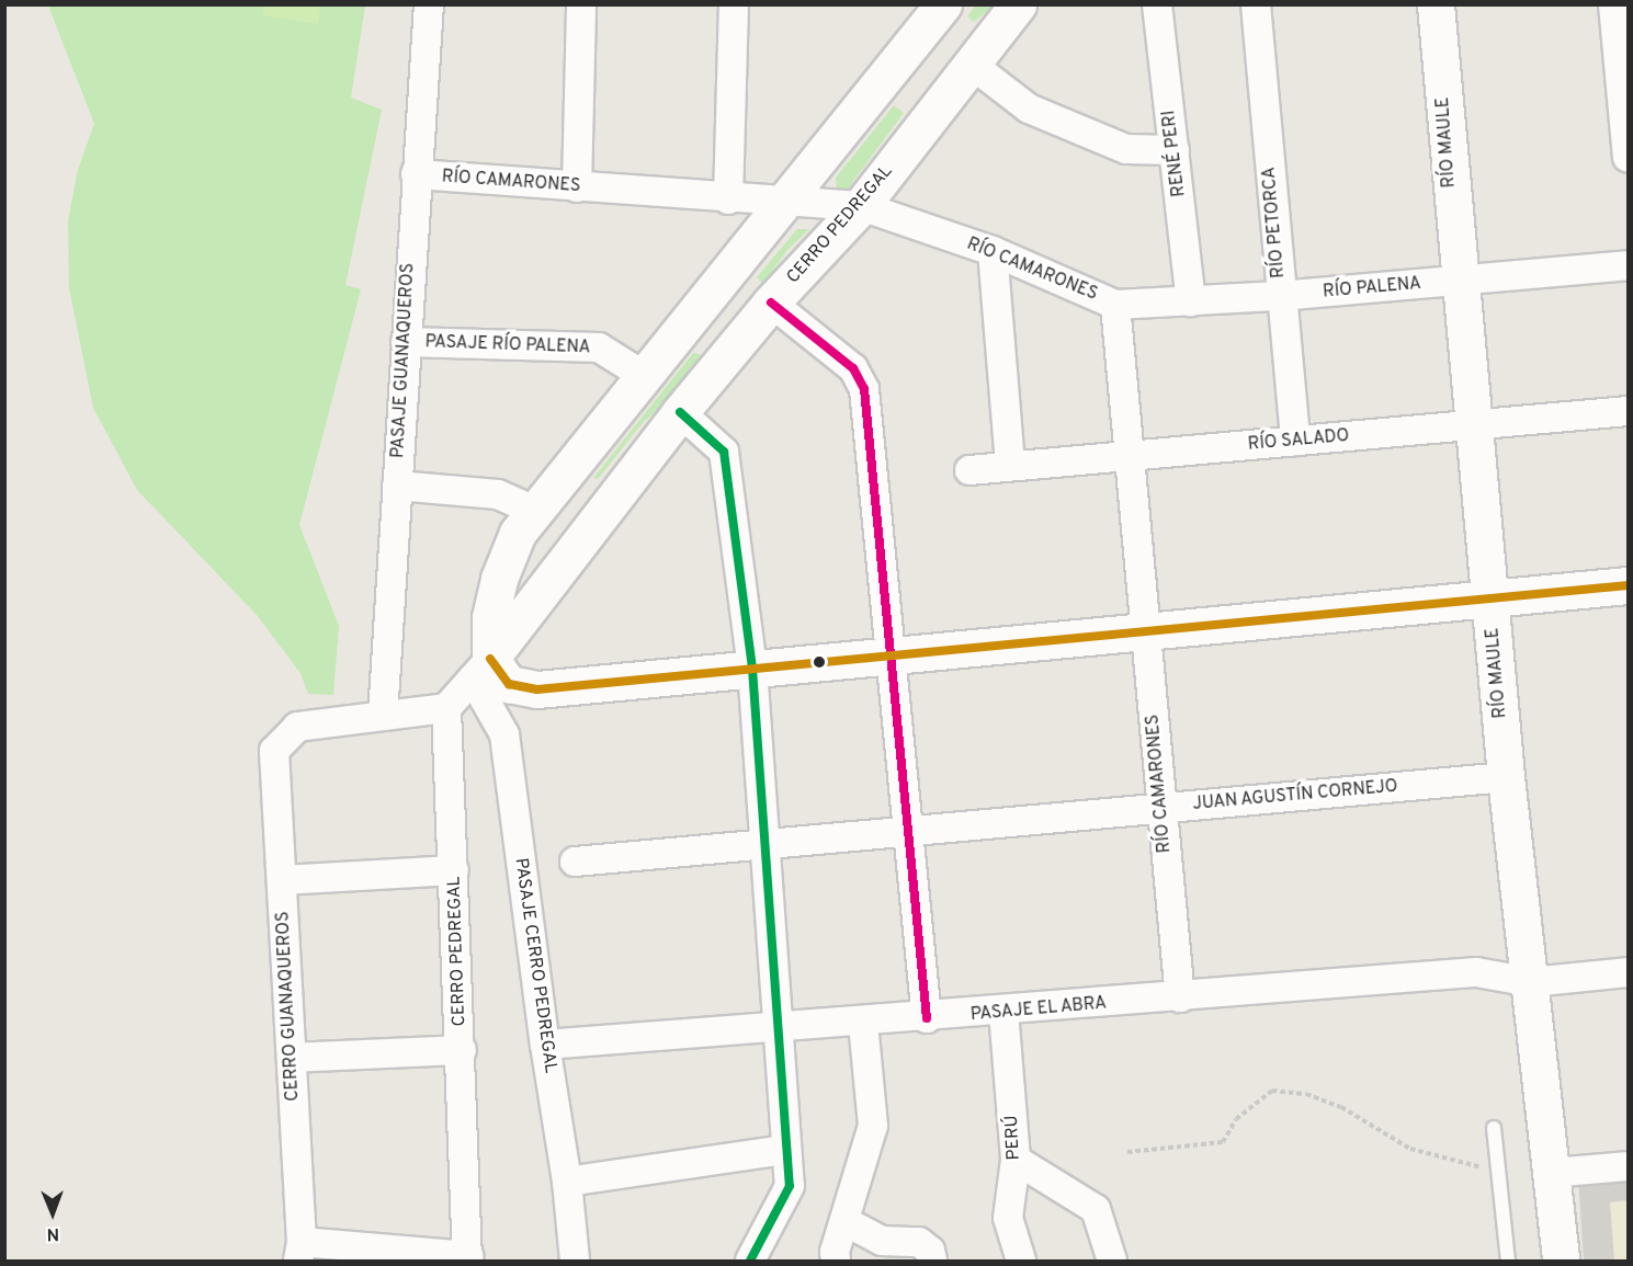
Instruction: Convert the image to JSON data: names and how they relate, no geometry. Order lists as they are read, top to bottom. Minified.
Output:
{"streets":{"street":["RÍO MAULE","RENÉ PERI","RÍO CAMARONES","RÍO PETORCA","CERRO PEDREGAL","RÍO PALENA","PASAJE RÍO PALENA","PASAJE GUANAQUEROS","RÍO SALADO","JUAN AGUSTÍN CORNEJO","PASAJE CERRO PEDREGAL","CERRO GUANAQUEROS","PASAJE EL ABRA","PERÚ"]},"crossings":[["RÍO MAULE","RÍO PALENA"],["RÍO MAULE","RÍO SALADO"],["RÍO MAULE","JUAN AGUSTÍN CORNEJO"],["RÍO MAULE","PASAJE EL ABRA"],["RENÉ PERI","RÍO PALENA"],["RÍO CAMARONES","CERRO PEDREGAL"],["RÍO CAMARONES","RÍO PALENA"],["RÍO CAMARONES","PASAJE GUANAQUEROS"],["RÍO CAMARONES","RÍO SALADO"],["RÍO CAMARONES","JUAN AGUSTÍN CORNEJO"],["RÍO CAMARONES","PASAJE EL ABRA"],["RÍO PETORCA","RÍO PALENA"],["RÍO PETORCA","RÍO SALADO"],["CERRO PEDREGAL","PASAJE CERRO PEDREGAL"],["PASAJE RÍO PALENA","PASAJE GUANAQUEROS"],["PASAJE GUANAQUEROS","CERRO GUANAQUEROS"],["PASAJE CERRO PEDREGAL","PASAJE EL ABRA"],["PASAJE EL ABRA","PERÚ"]],"north":"bottom"}
